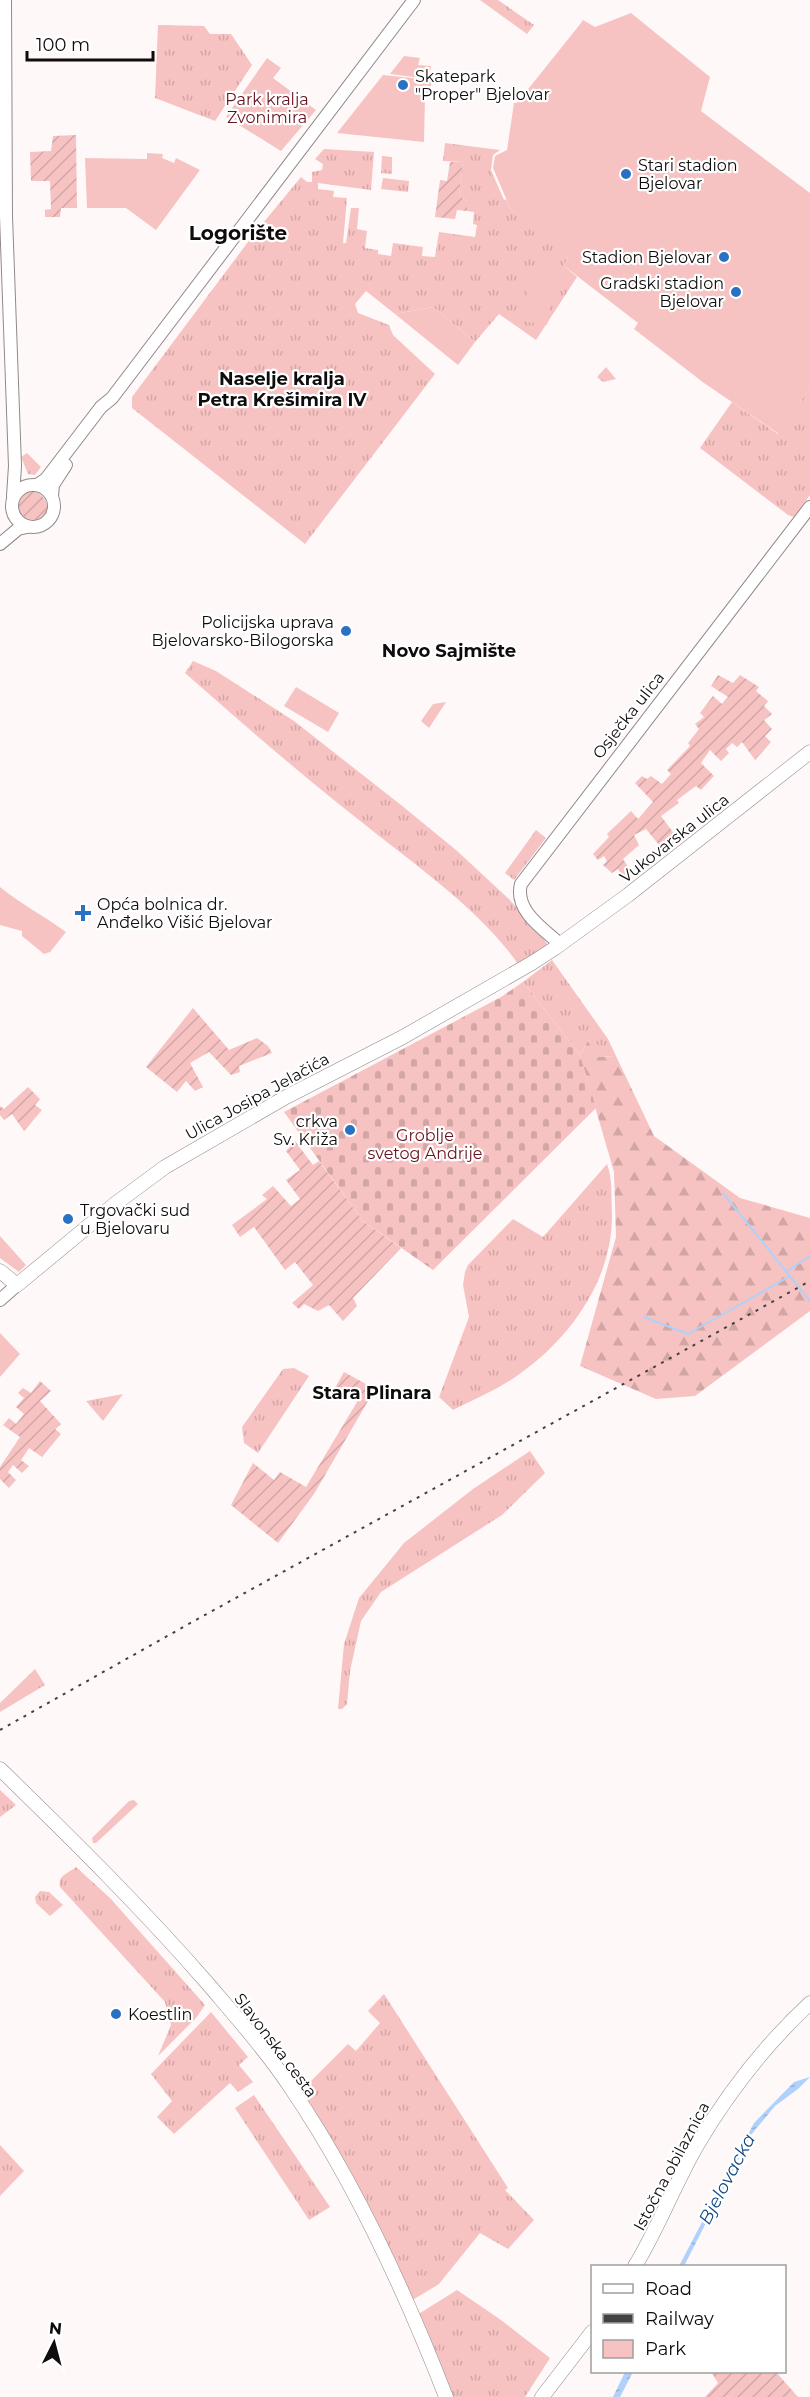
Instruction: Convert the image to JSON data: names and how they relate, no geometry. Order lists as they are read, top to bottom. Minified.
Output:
{"streets":{"main road":["Osječka ulica","Vukovarska ulica","Ulica Josipa Jelačića","Slavonska cesta","Istočna obilaznica"]},"crossings":[["Osječka ulica","Vukovarska ulica"],["Vukovarska ulica","Ulica Josipa Jelačića"]],"districts":["Logorište","Naselje kralja Petra Krešimira IV","Novo Sajmište","Stara Plinara"],"water":["Bjelovacka"],"parks":["Park kralja Zvonimira","Groblje svetog Andrije"],"places":{"other":["Skatepark \"Proper\" Bjelovar","Stari stadion Bjelovar","Stadion Bjelovar","Gradski stadion Bjelovar","Policijska uprava Bjelovarsko-Bilogorska","crkva Sv. Križa","Trgovački sud u Bjelovaru","Koestlin"],"health":["Opća bolnica dr. Anđelko Višić Bjelovar"]},"legend":["Road","Railway","Park"],"scale_bar":"100 m","north":"top"}
